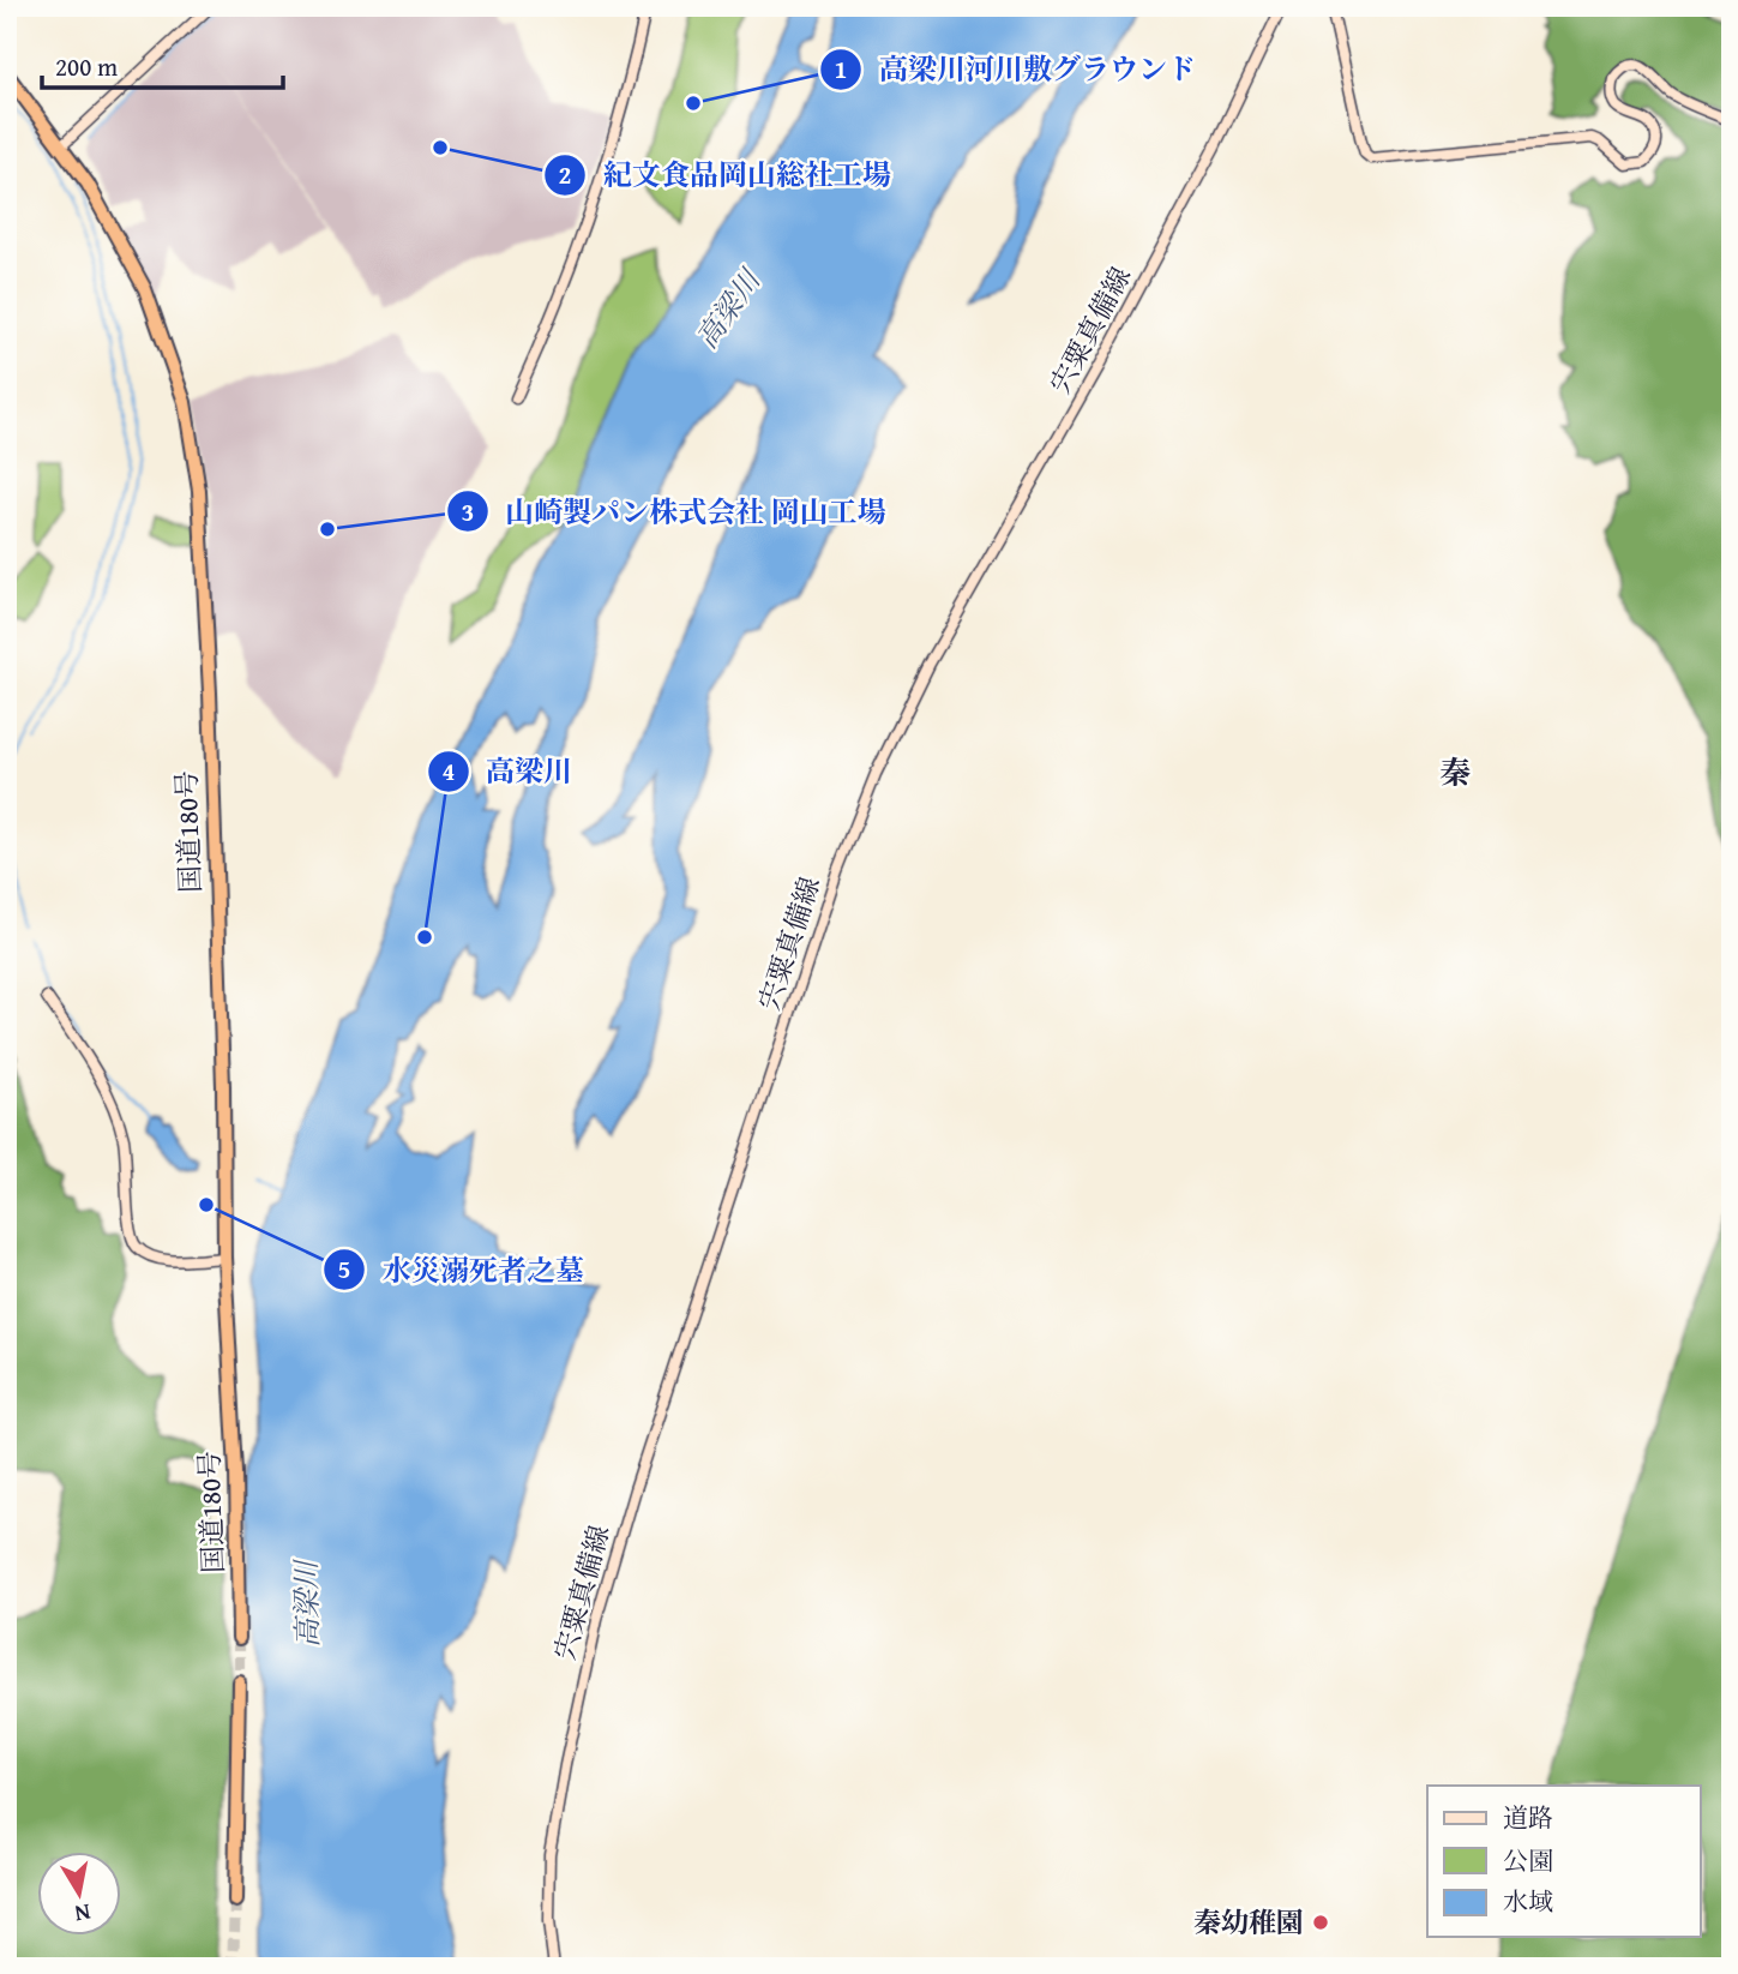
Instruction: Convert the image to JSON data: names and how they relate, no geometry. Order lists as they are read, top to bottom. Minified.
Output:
{"streets":{"highway":["国道180号"],"main road":["宍粟真備線"]},"districts":["秦"],"water":["高梁川"],"places":["高梁川河川敷グラウンド","紀文食品岡山総社工場","山崎製パン株式会社 岡山工場","高梁川","水災溺死者之墓","秦幼稚園"],"legend":["道路","公園","水域"],"scale_bar":"200 m","north":"bottom"}
